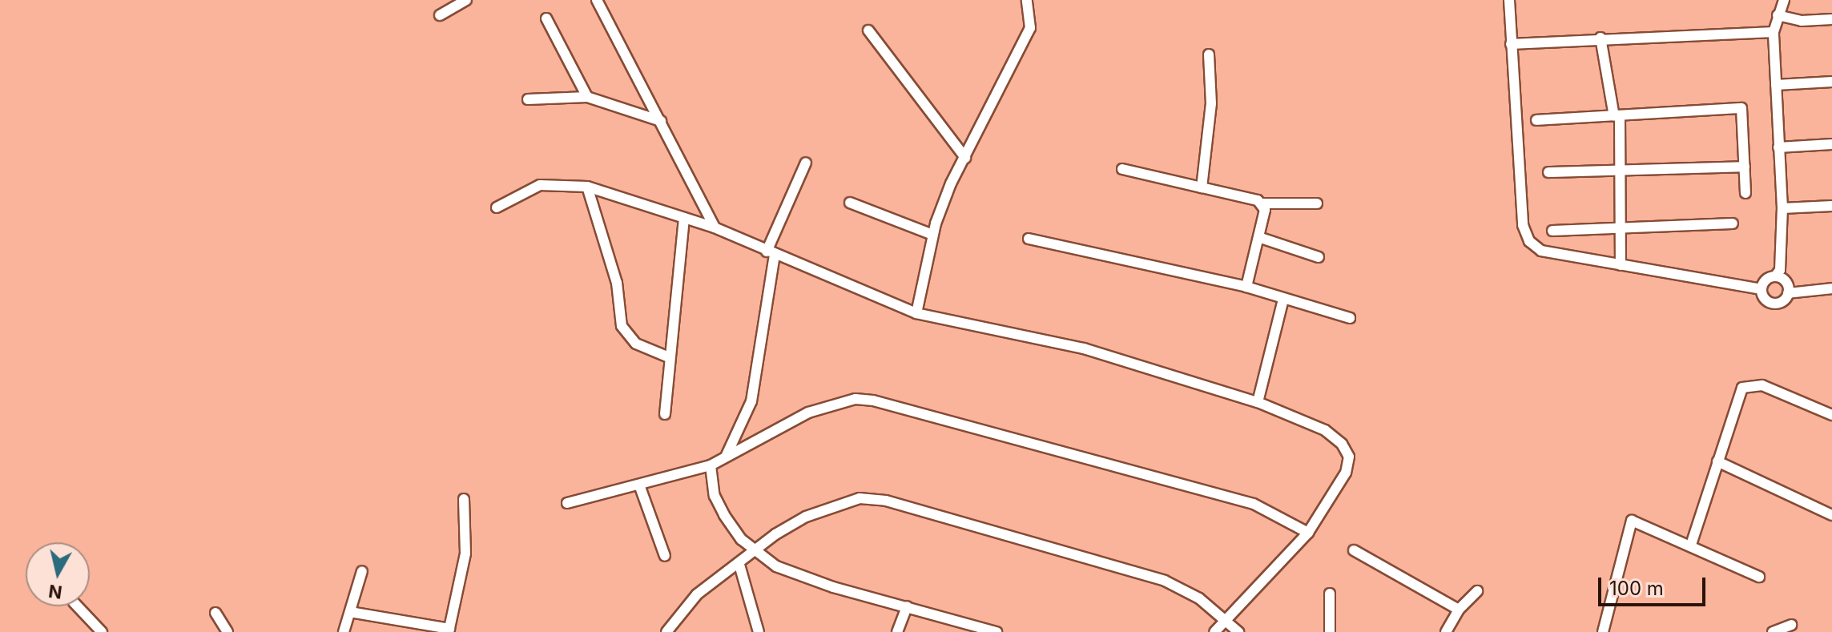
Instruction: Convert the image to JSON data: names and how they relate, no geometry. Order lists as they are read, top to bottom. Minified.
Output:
{"scale_bar":"100 m","north":"bottom"}
